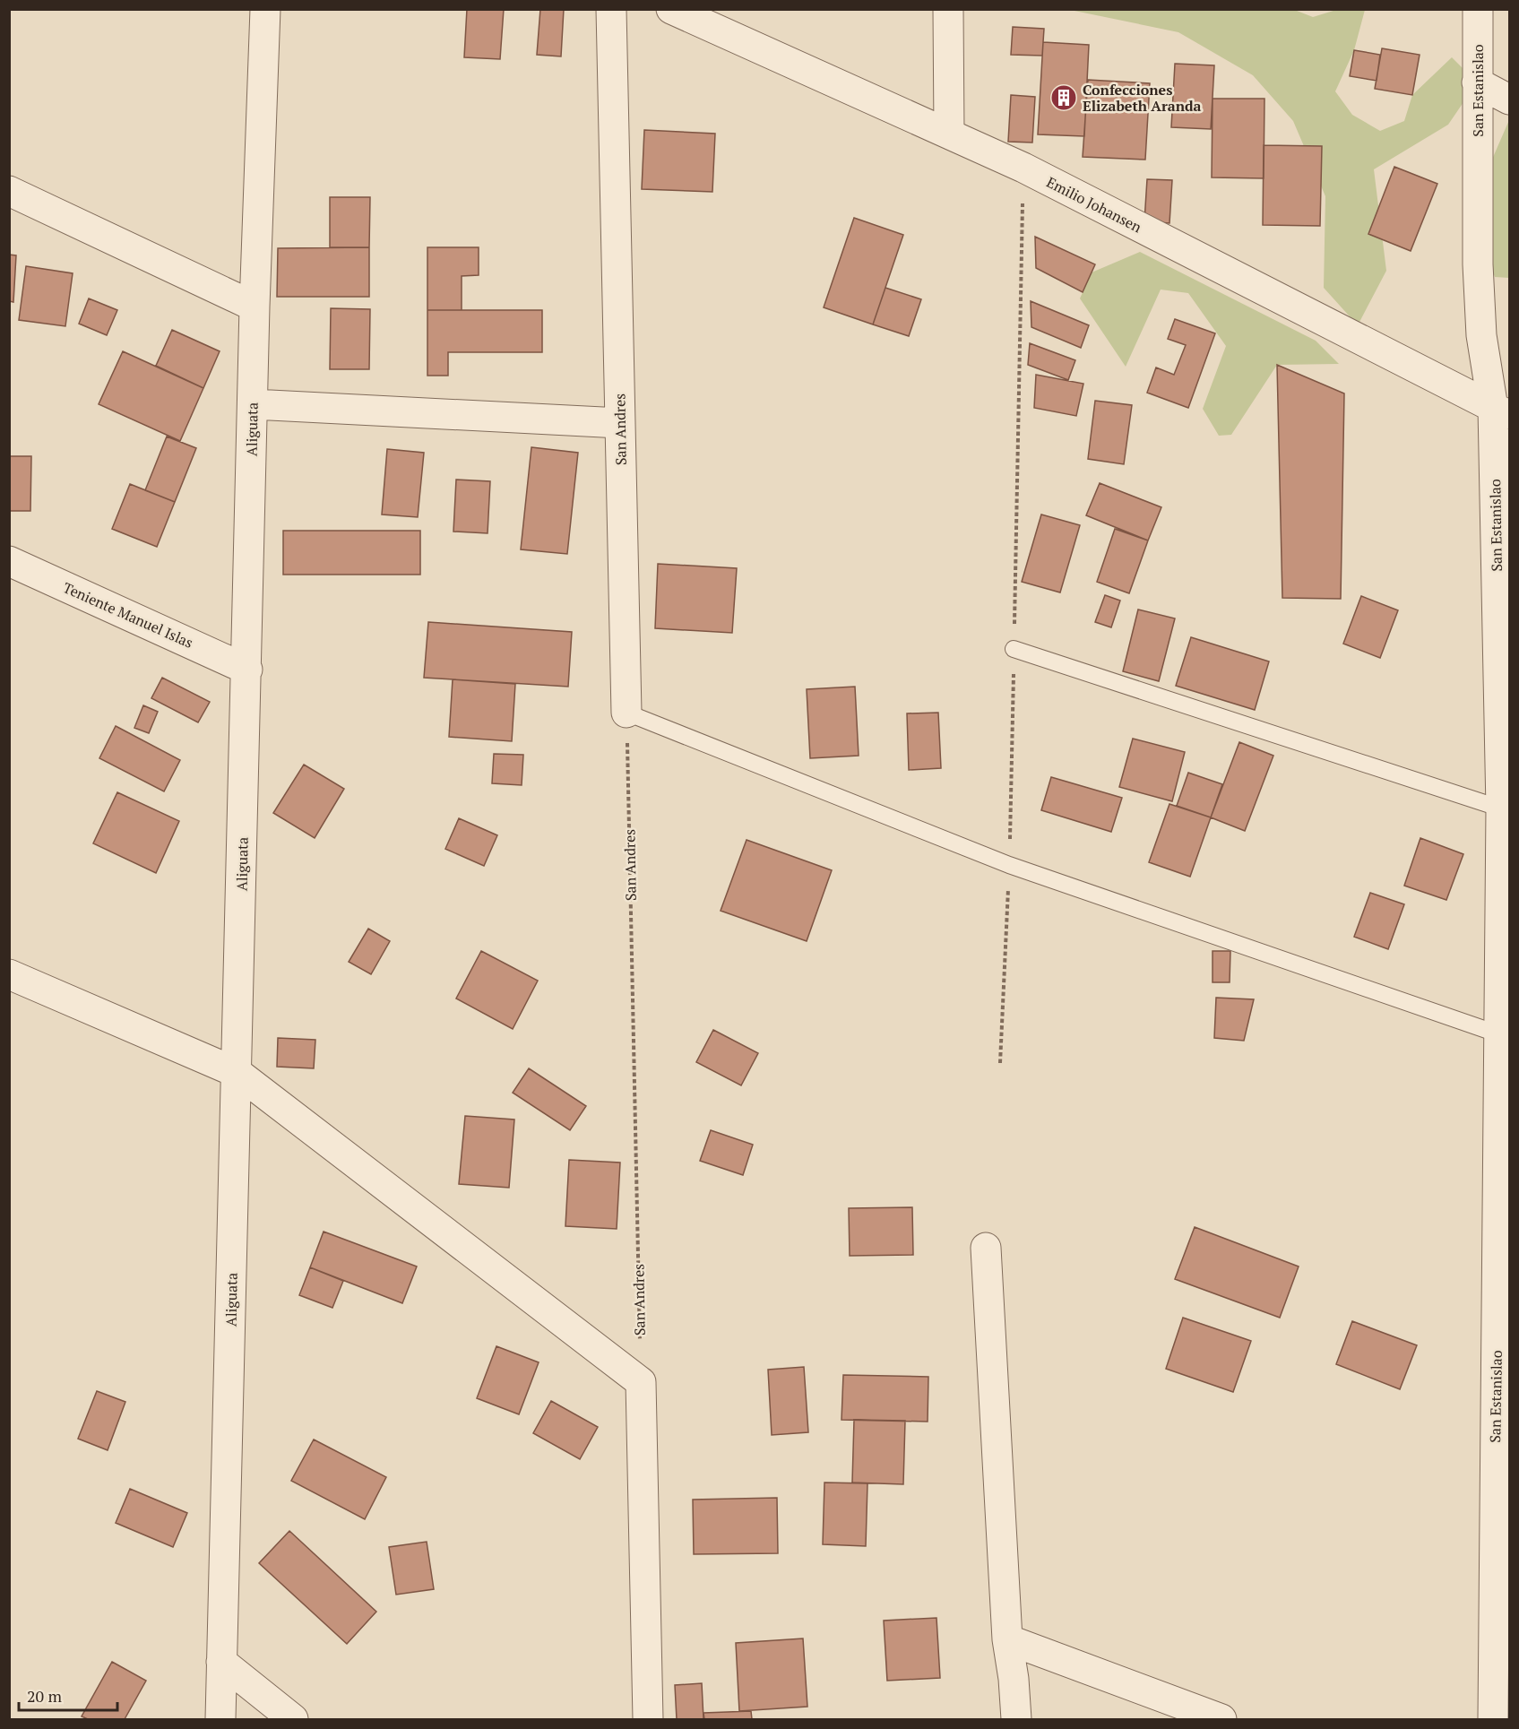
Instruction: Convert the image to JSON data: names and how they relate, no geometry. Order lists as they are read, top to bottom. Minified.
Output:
{"streets":{"street":["San Estanislao","Emilio Johansen","Aliguata","San Andres","Teniente Manuel Islas"]},"crossings":[["San Estanislao","Emilio Johansen"],["Aliguata","Teniente Manuel Islas"]],"places":{"building":["Confecciones Elizabeth Aranda"]},"scale_bar":"20 m"}
